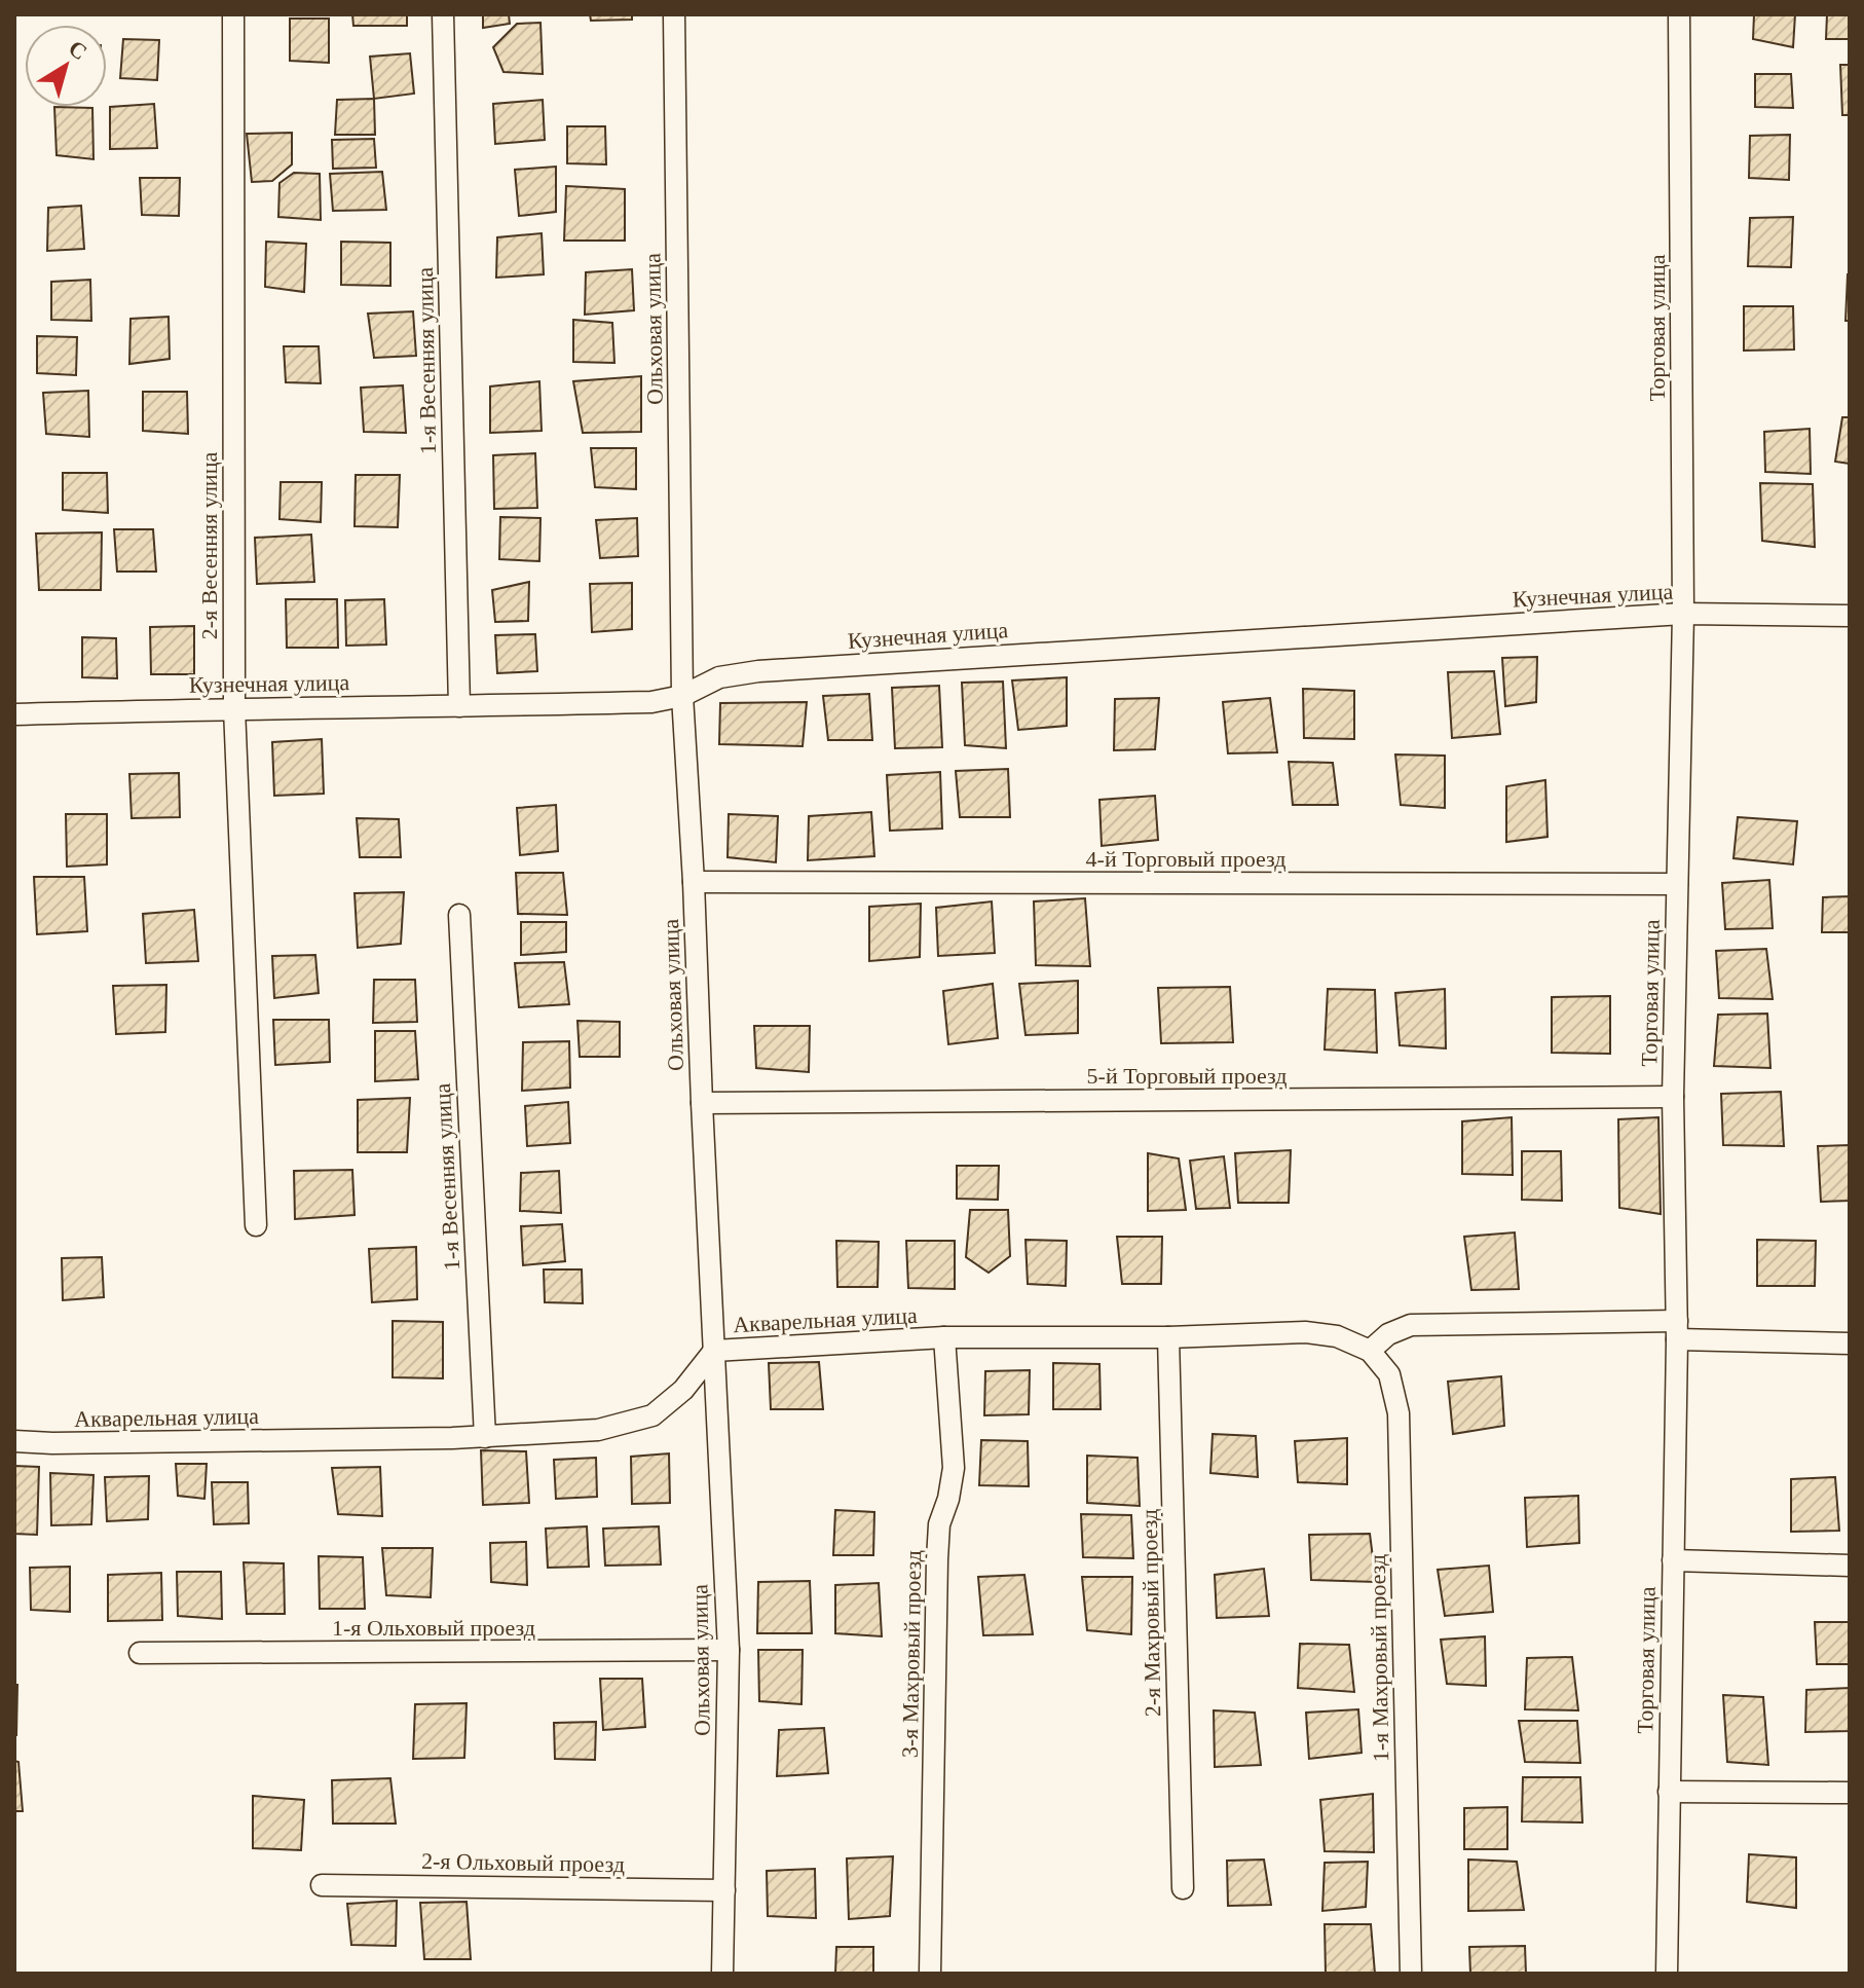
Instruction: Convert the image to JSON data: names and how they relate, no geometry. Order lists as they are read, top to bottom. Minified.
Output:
{"streets":{"street":["Торговая улица","Ольховая улица","1-я Весенняя улица","2-я Весенняя улица","Кузнечная улица","4-й Торговый проезд","5-й Торговый проезд","Акварельная улица","2-я Махровый проезд","1-я Ольховый проезд","3-я Махровый проезд","1-я Махровый проезд","2-я Ольховый проезд"]},"crossings":[["Торговая улица","Кузнечная улица"],["Торговая улица","4-й Торговый проезд"],["Торговая улица","5-й Торговый проезд"],["Ольховая улица","Кузнечная улица"],["Ольховая улица","4-й Торговый проезд"],["Ольховая улица","5-й Торговый проезд"],["Ольховая улица","Акварельная улица"],["Ольховая улица","1-я Ольховый проезд"],["Ольховая улица","2-я Ольховый проезд"],["1-я Весенняя улица","Кузнечная улица"],["1-я Весенняя улица","Акварельная улица"],["2-я Весенняя улица","Кузнечная улица"],["Акварельная улица","2-я Махровый проезд"],["Акварельная улица","3-я Махровый проезд"],["Акварельная улица","1-я Махровый проезд"]],"north":"top right"}
